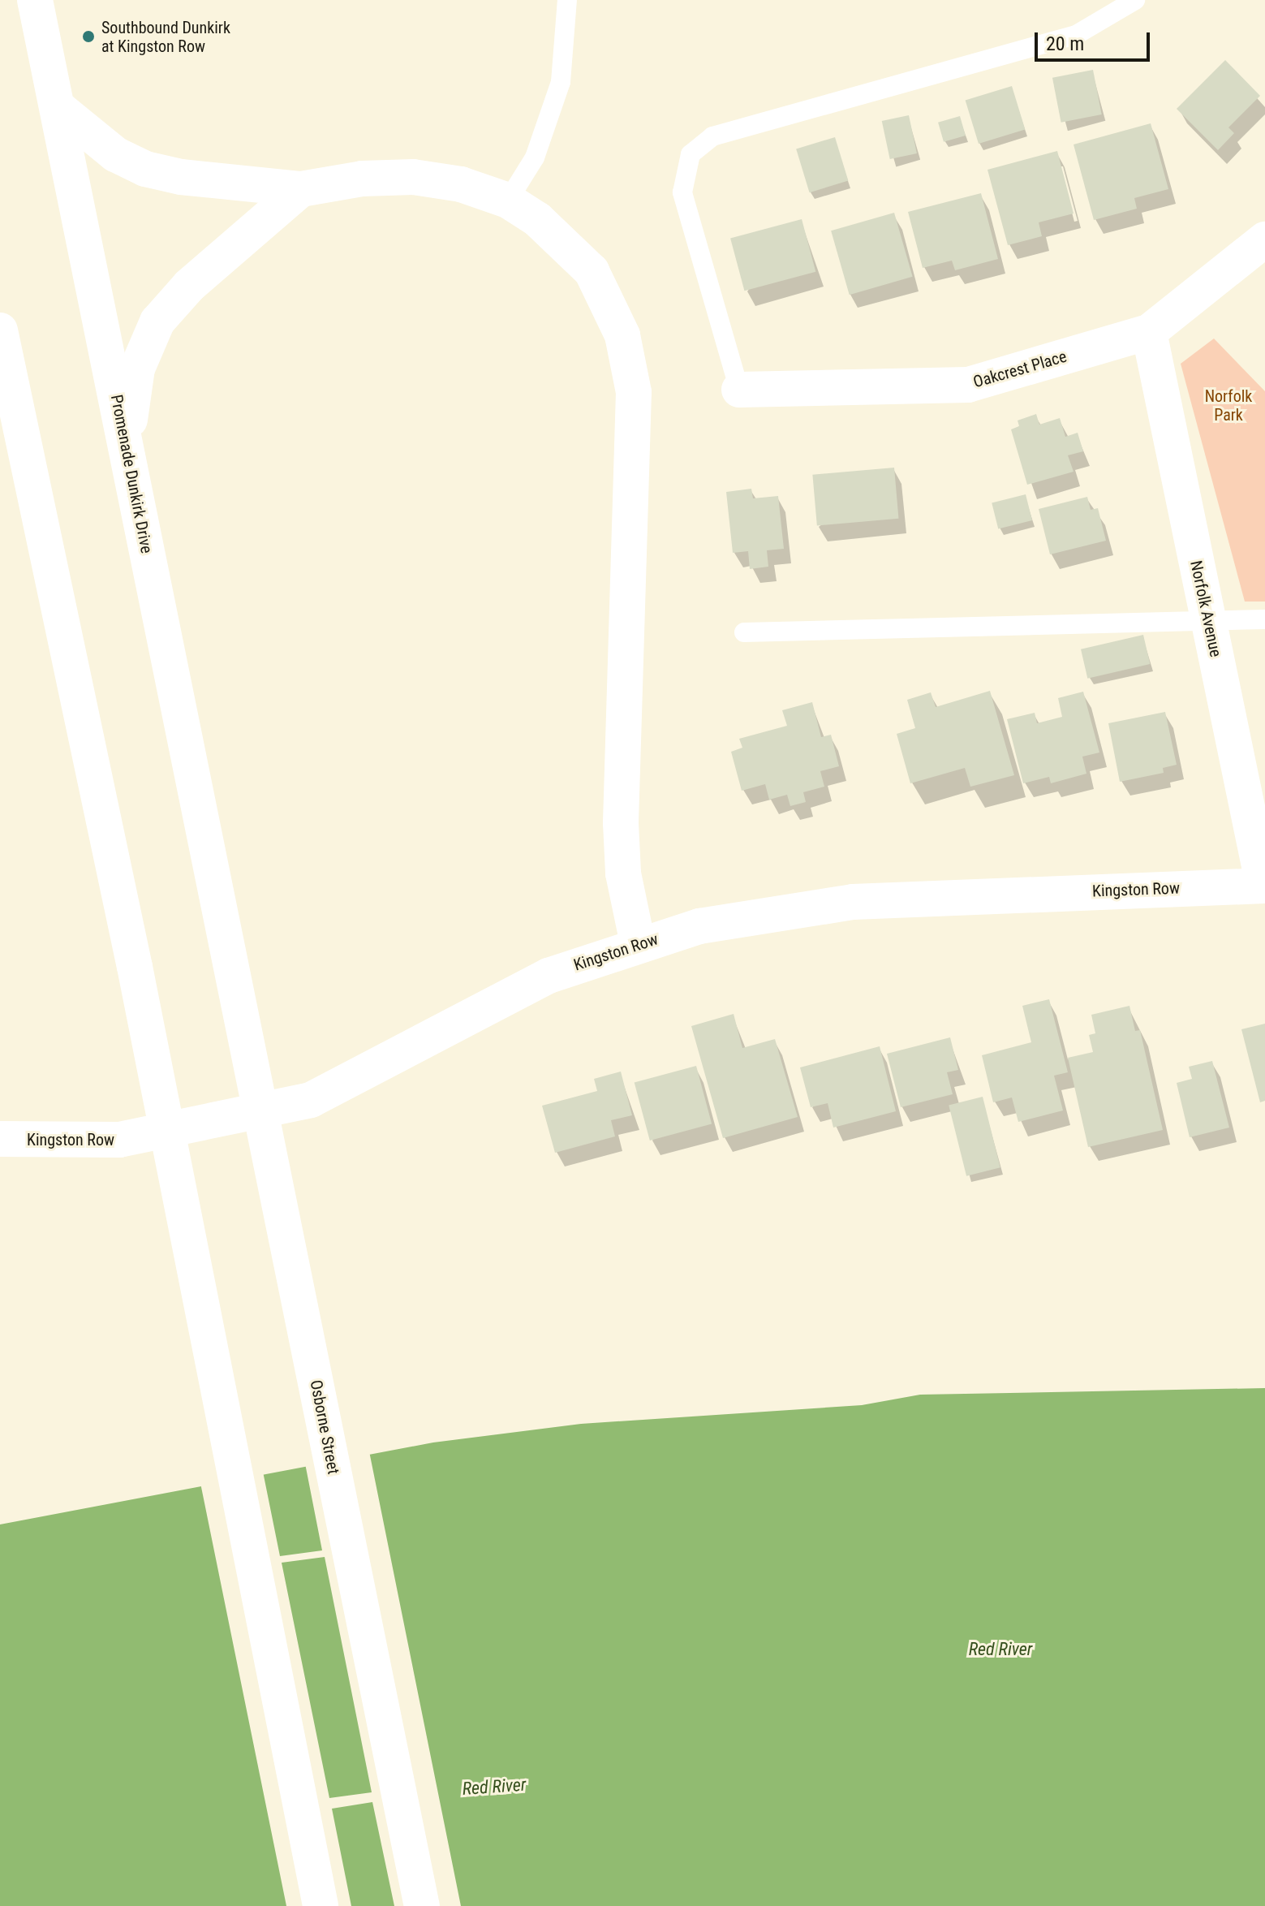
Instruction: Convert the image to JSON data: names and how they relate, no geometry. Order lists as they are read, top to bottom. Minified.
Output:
{"streets":{"main road":["Oakcrest Place","Promenade Dunkirk Drive","Norfolk Avenue","Kingston Row","Osborne Street"]},"crossings":[["Oakcrest Place","Norfolk Avenue"],["Promenade Dunkirk Drive","Osborne Street"],["Norfolk Avenue","Kingston Row"]],"water":["Red River"],"parks":["Norfolk Park"],"places":["Southbound Dunkirk at Kingston Row"],"scale_bar":"20 m"}
